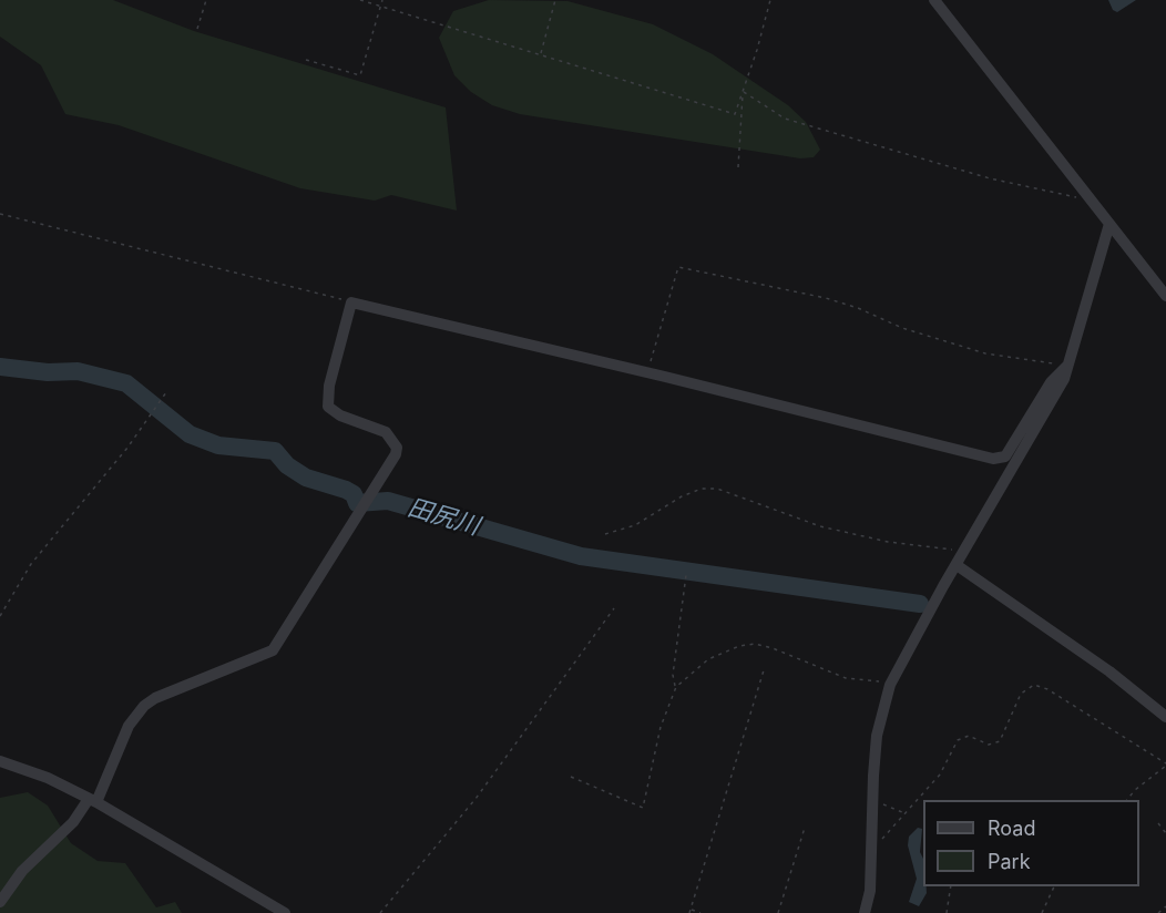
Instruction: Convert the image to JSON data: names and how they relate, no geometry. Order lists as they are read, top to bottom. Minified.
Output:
{"water":["田尻川"],"legend":["Road","Park"]}
